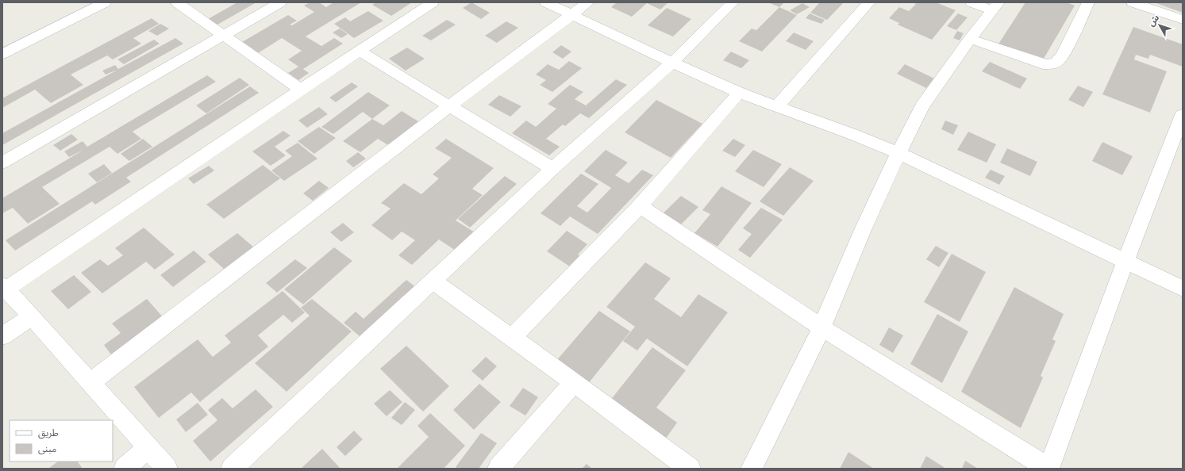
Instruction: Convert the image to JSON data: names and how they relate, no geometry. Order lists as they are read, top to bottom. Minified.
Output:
{"legend":["طريق","مبنى"],"north":"top left"}
